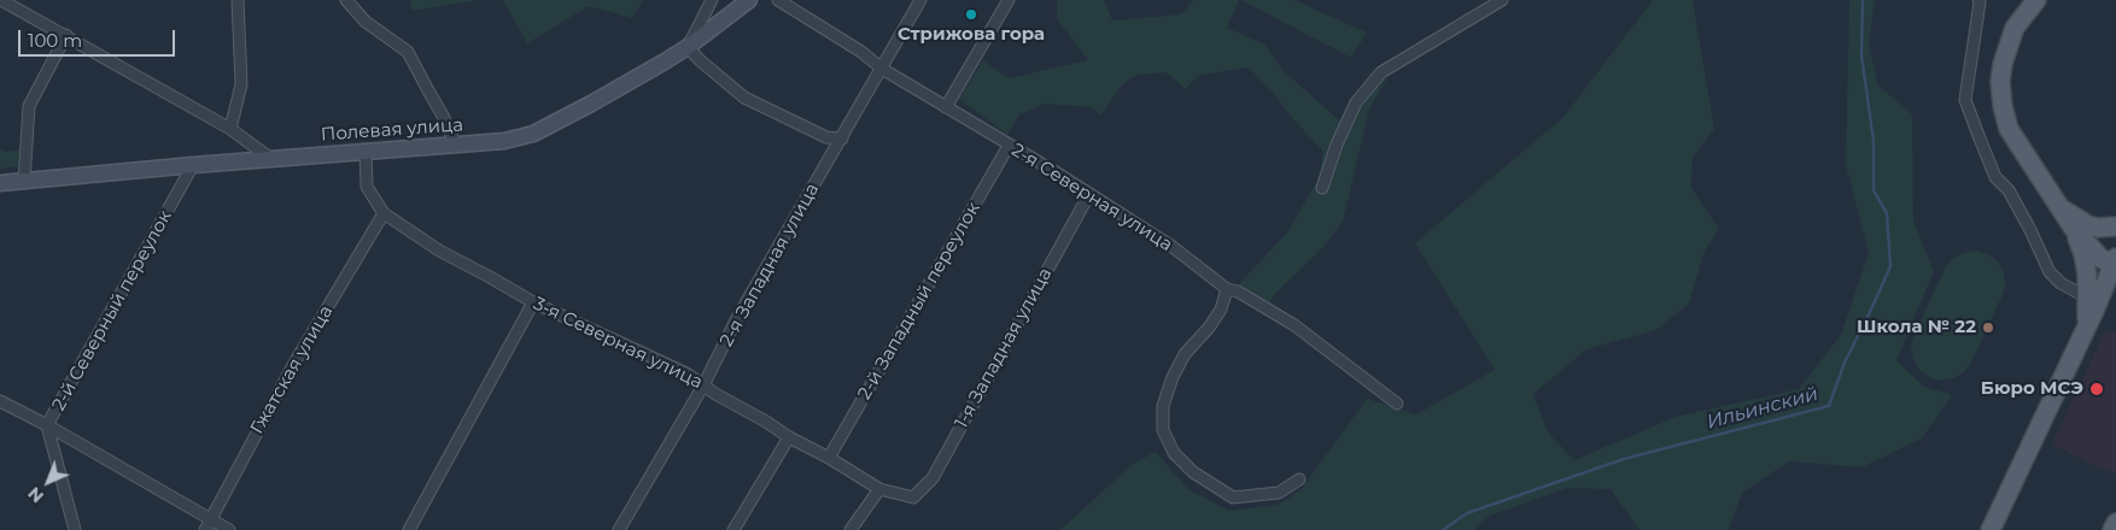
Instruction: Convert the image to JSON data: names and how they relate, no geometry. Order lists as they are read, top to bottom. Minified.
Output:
{"streets":{"main road":["Полевая улица"],"street":["2-я Северная улица","2-я Западная улица","2-й Западный переулок","2-й Северный переулок","3-я Северная улица","1-я Западная улица","Гжатская улица"]},"crossings":[["Полевая улица","2-й Северный переулок"],["Полевая улица","3-я Северная улица"],["2-я Северная улица","2-я Западная улица"],["2-я Северная улица","2-й Западный переулок"],["2-я Северная улица","1-я Западная улица"],["2-я Западная улица","3-я Северная улица"],["2-й Западный переулок","3-я Северная улица"],["3-я Северная улица","1-я Западная улица"],["3-я Северная улица","Гжатская улица"]],"water":["Ильинский"],"places":["Стрижова гора","Школа № 22","Бюро МСЭ"],"scale_bar":"100 m","north":"bottom left"}
